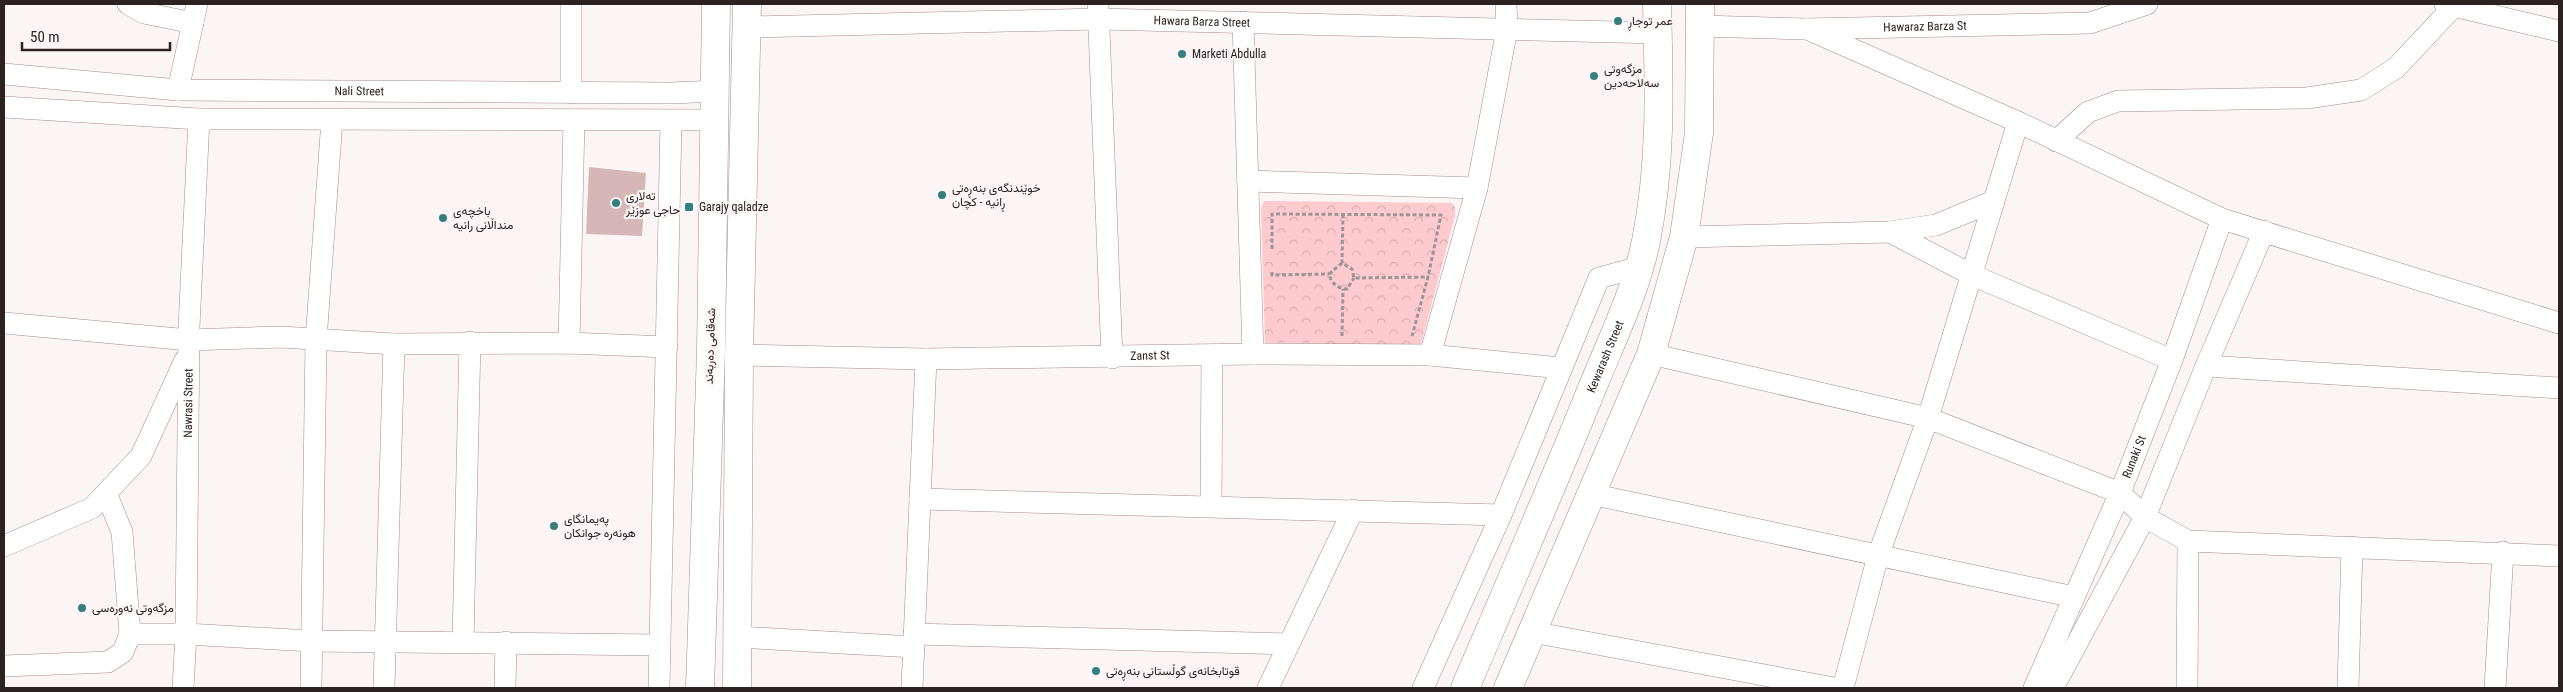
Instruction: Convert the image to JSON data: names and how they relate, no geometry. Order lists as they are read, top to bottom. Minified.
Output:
{"streets":{"main road":["شەقامی دەربەند","Kewarash Street"],"street":["Hawara Barza Street","Hawaraz Barza St","Nali Street","Zanst St","Nawrasi Street","Runaki St"]},"crossings":[["Hawara Barza Street","Kewarash Street"],["Nali Street","شەقامی دەربەند"]],"places":{"other":["عمر توجاڕ","Marketi Abdulla","مزگەوتی سەلاحەدین","خوێندنگەی بنەڕەتی ڕانیە - کچان","تەلاری حاجی عوزێر","باخچەی منداڵانی رانیە","پەیمانگای هونەرە جوانکان","مزگەوتی نەورەسی","قوتابخانه‌ی گوڵستانی بنه‌ڕه‌تی"],"transit":["Garajy qaladze"]},"scale_bar":"50 m"}
